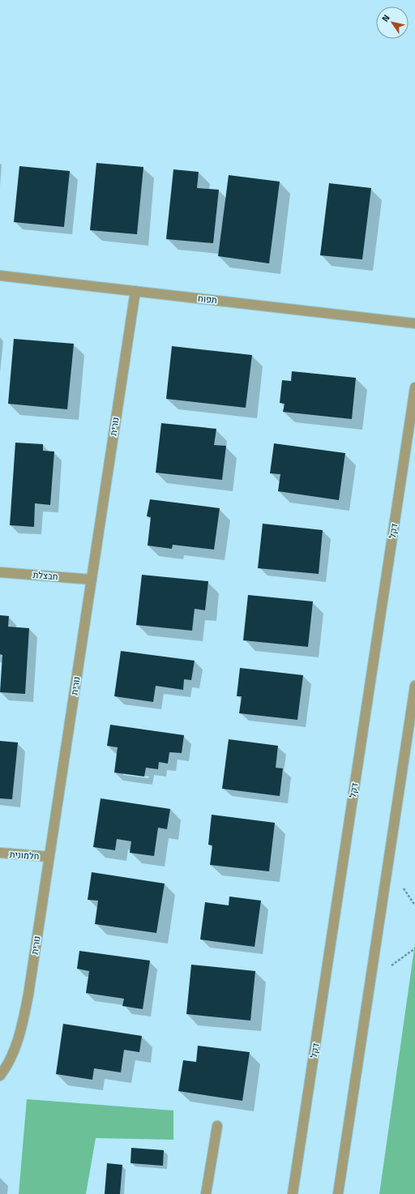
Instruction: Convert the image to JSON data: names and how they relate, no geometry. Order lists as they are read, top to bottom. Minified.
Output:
{"streets":{"street":["תפוח","נורית","דקל","חבצלת","חלמונית"]},"crossings":[["תפוח","נורית"],["נורית","חבצלת"],["נורית","חלמונית"]],"north":"top left"}
